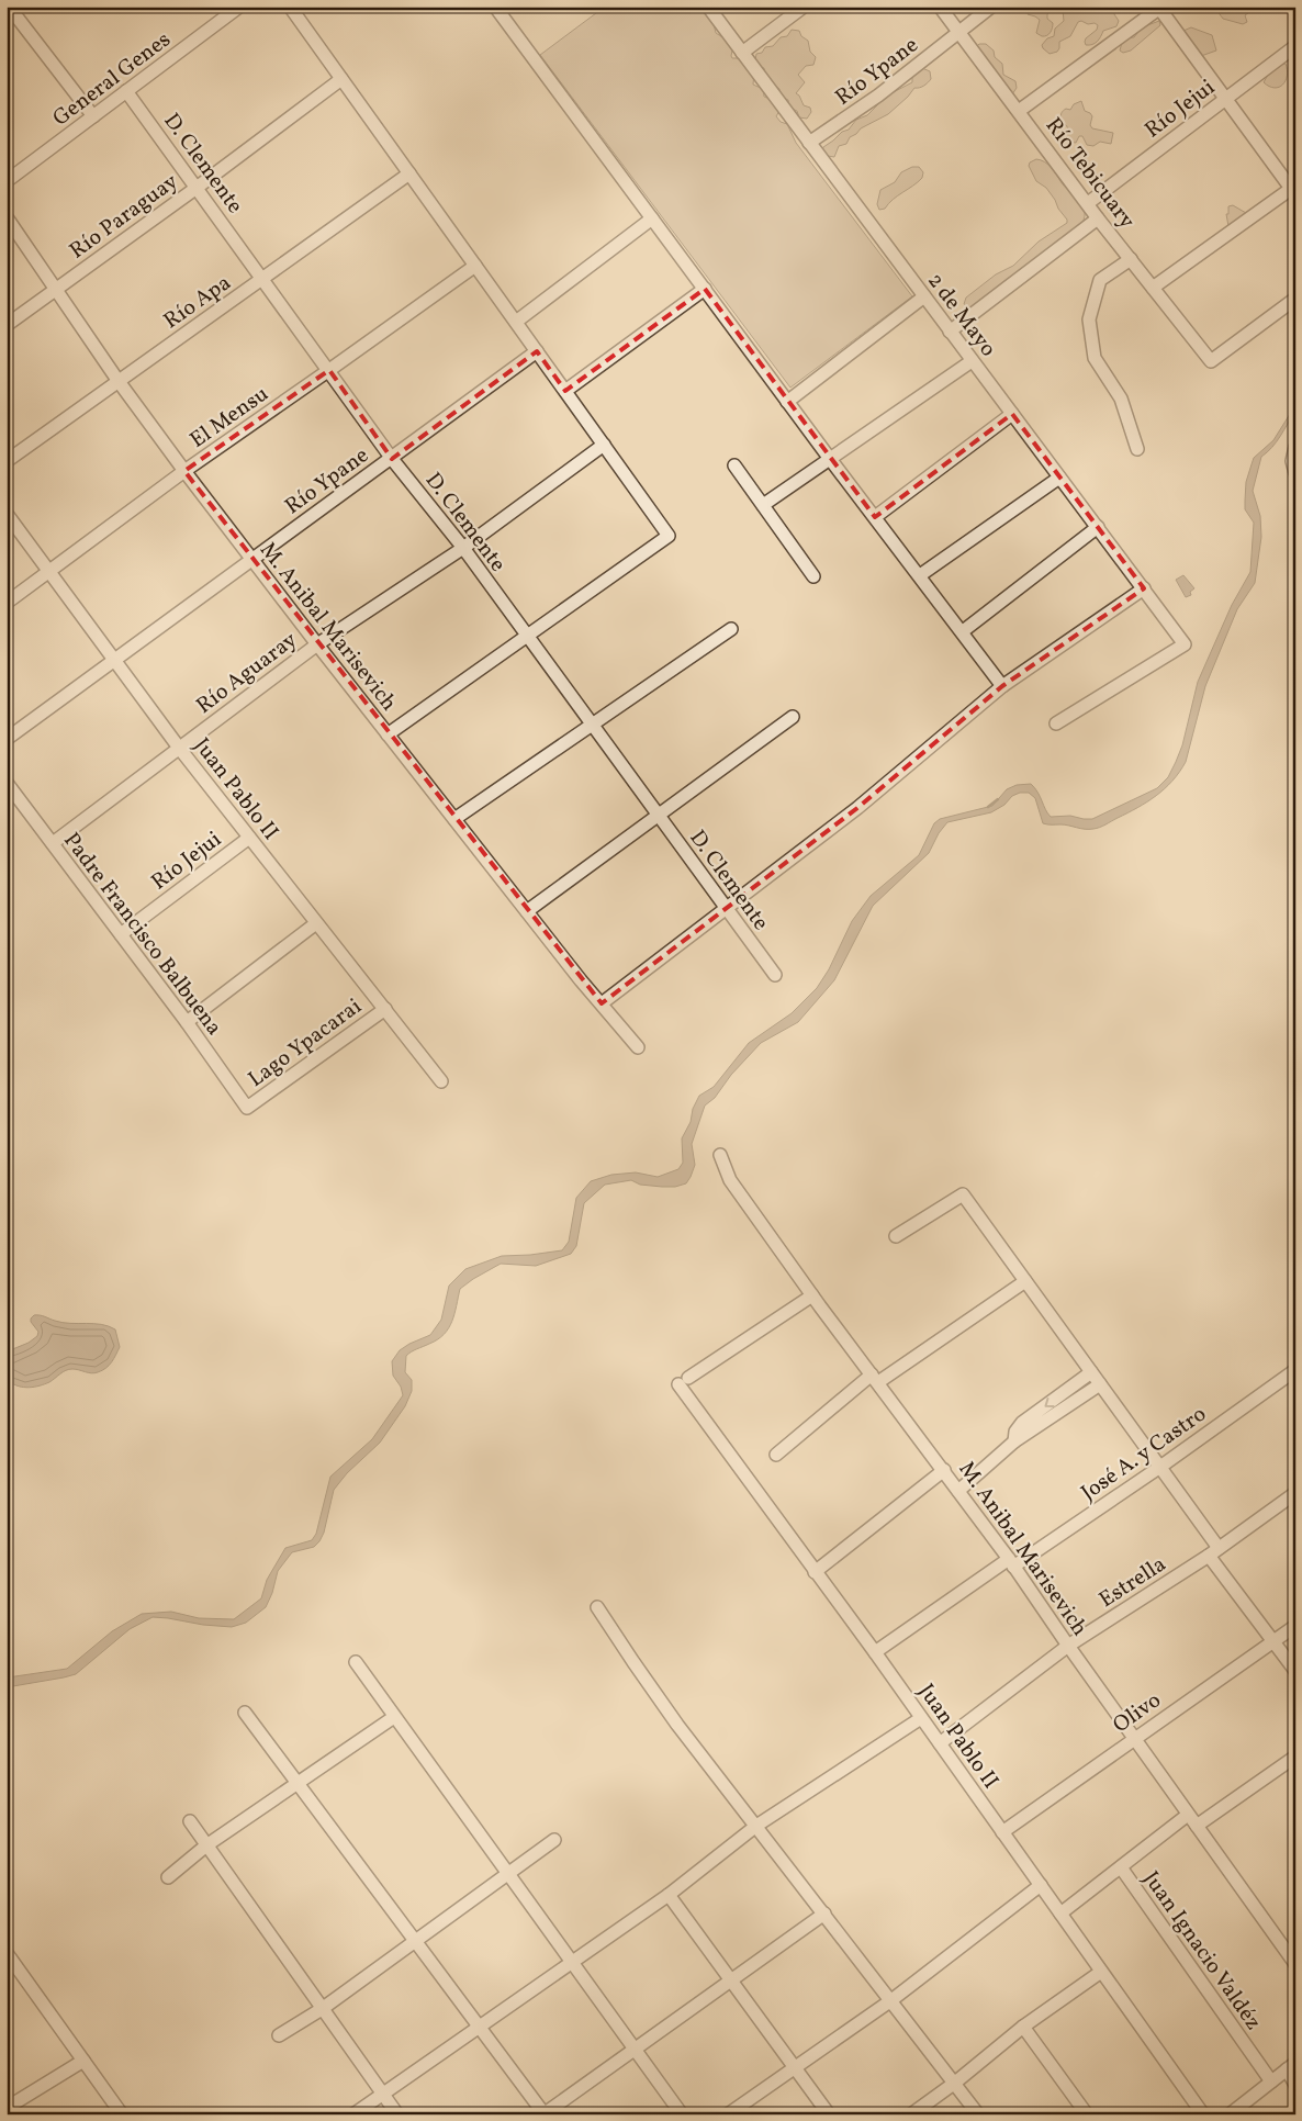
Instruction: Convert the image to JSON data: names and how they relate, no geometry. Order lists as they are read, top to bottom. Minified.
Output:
{"streets":{"street":["Río Ypane","General Genes","Río Jejui","D. Clemente","Río Tebicuary","Río Paraguay","Río Apa","2 de Mayo","El Mensu","M. Anibal Marisevich","Río Aguaray","Juan Pablo II","Padre Francisco Balbuena","Lago Ypacarai","José A. y Castro","Estrella","Olivo","Juan Ignacio Valdéz"]},"crossings":[["Río Ypane","D. Clemente"],["Río Ypane","Río Tebicuary"],["Río Ypane","2 de Mayo"],["Río Ypane","M. Anibal Marisevich"],["Río Ypane","Juan Pablo II"],["General Genes","D. Clemente"],["Río Jejui","Río Tebicuary"],["Río Jejui","Juan Pablo II"],["Río Jejui","Padre Francisco Balbuena"],["D. Clemente","Río Paraguay"],["D. Clemente","Río Apa"],["D. Clemente","El Mensu"],["D. Clemente","Río Aguaray"],["Río Paraguay","M. Anibal Marisevich"],["Río Apa","M. Anibal Marisevich"],["El Mensu","M. Anibal Marisevich"],["El Mensu","Juan Pablo II"],["M. Anibal Marisevich","Río Aguaray"],["M. Anibal Marisevich","Juan Pablo II"],["M. Anibal Marisevich","José A. y Castro"],["M. Anibal Marisevich","Estrella"],["M. Anibal Marisevich","Olivo"],["Río Aguaray","Juan Pablo II"],["Río Aguaray","Padre Francisco Balbuena"],["Juan Pablo II","Lago Ypacarai"],["Juan Pablo II","José A. y Castro"],["Juan Pablo II","Estrella"],["Juan Pablo II","Olivo"],["Padre Francisco Balbuena","Lago Ypacarai"]]}
